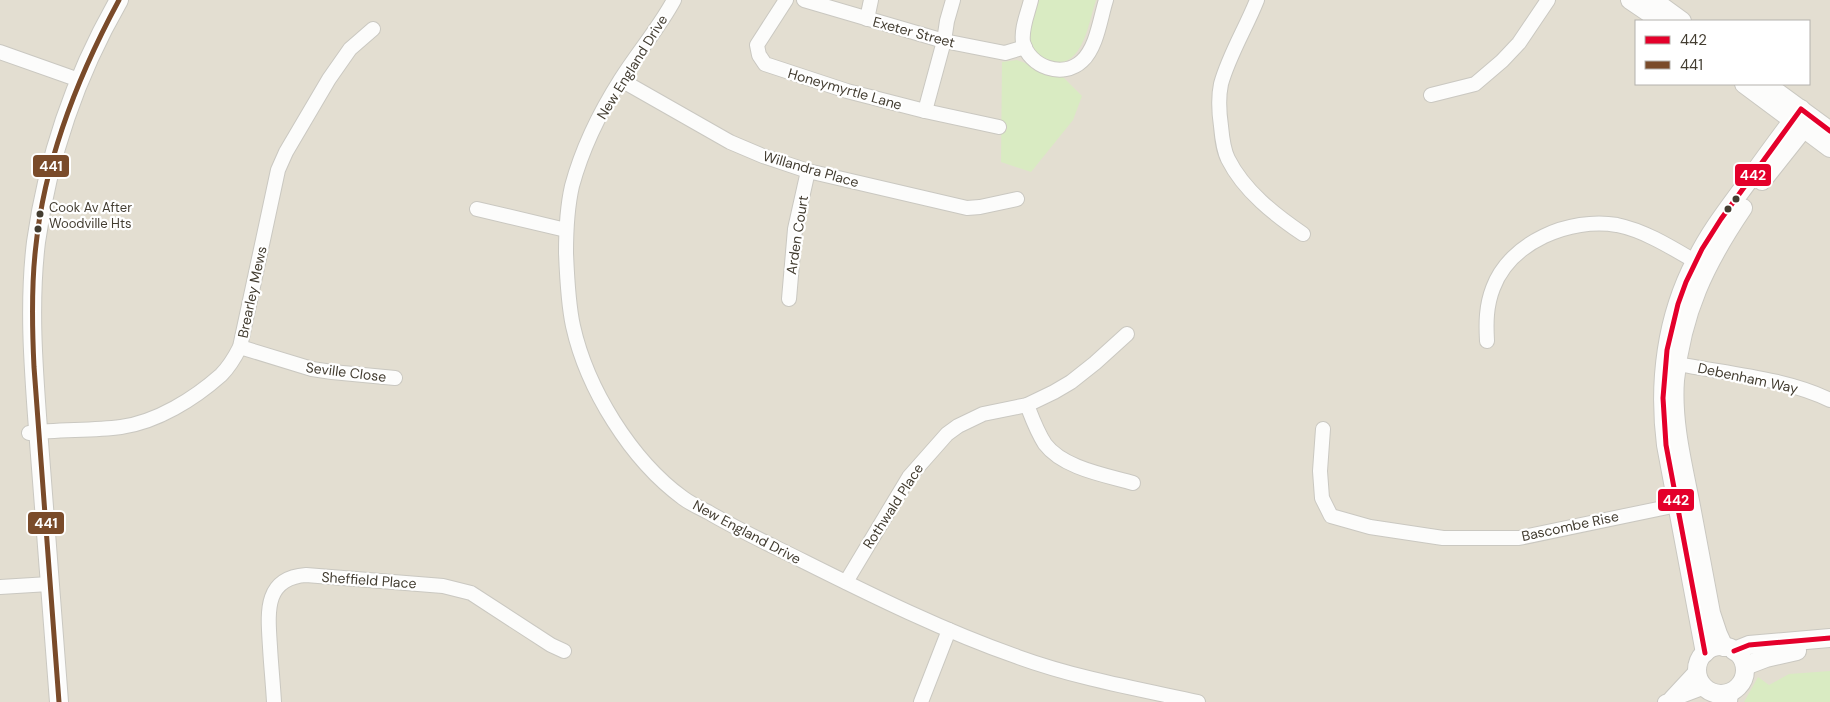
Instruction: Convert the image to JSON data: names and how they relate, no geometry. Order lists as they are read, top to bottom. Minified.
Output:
{"streets":{"street":["Exeter Street","New England Drive","Honeymyrtle Lane","Willandra Place","Arden Court","Brearley Mews","Seville Close","Debenham Way","Rothwald Place","Bascombe Rise","Sheffield Place"]},"crossings":[["New England Drive","Willandra Place"],["New England Drive","Rothwald Place"],["Willandra Place","Arden Court"],["Brearley Mews","Seville Close"]],"places":["Cook Av After Woodville Hts"],"lines":["transit line 441","transit line 442"],"legend":["442","441"]}
